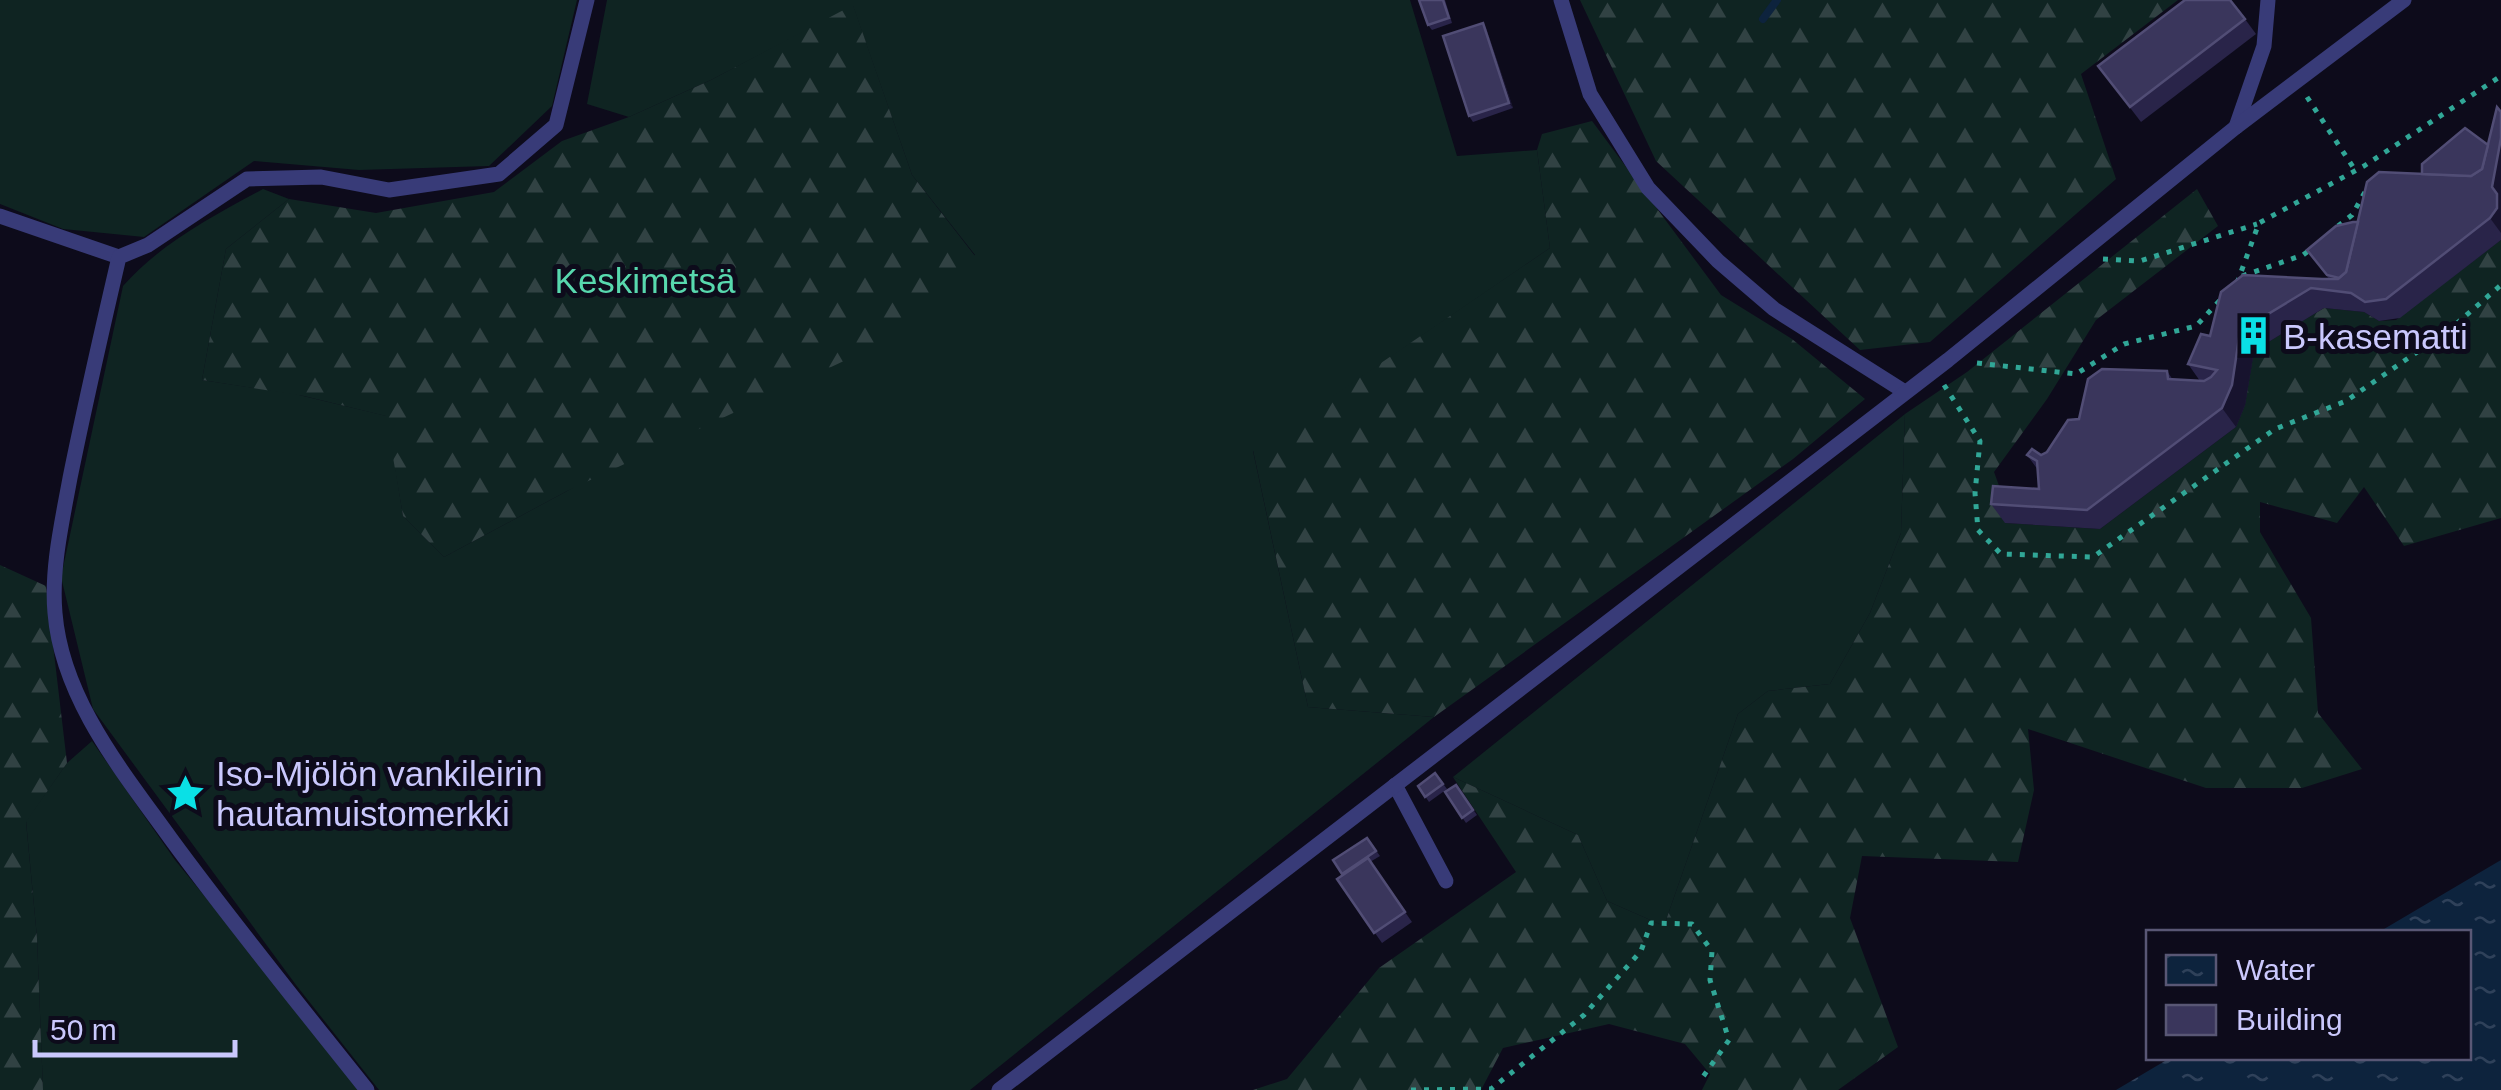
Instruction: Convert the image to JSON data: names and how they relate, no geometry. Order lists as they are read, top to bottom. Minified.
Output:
{"parks":["Keskimetsä"],"places":{"building":["B-kasematti"],"place":["Iso-Mjölön vankileirin hautamuistomerkki"]},"legend":["Water","Building"],"scale_bar":"50 m"}
